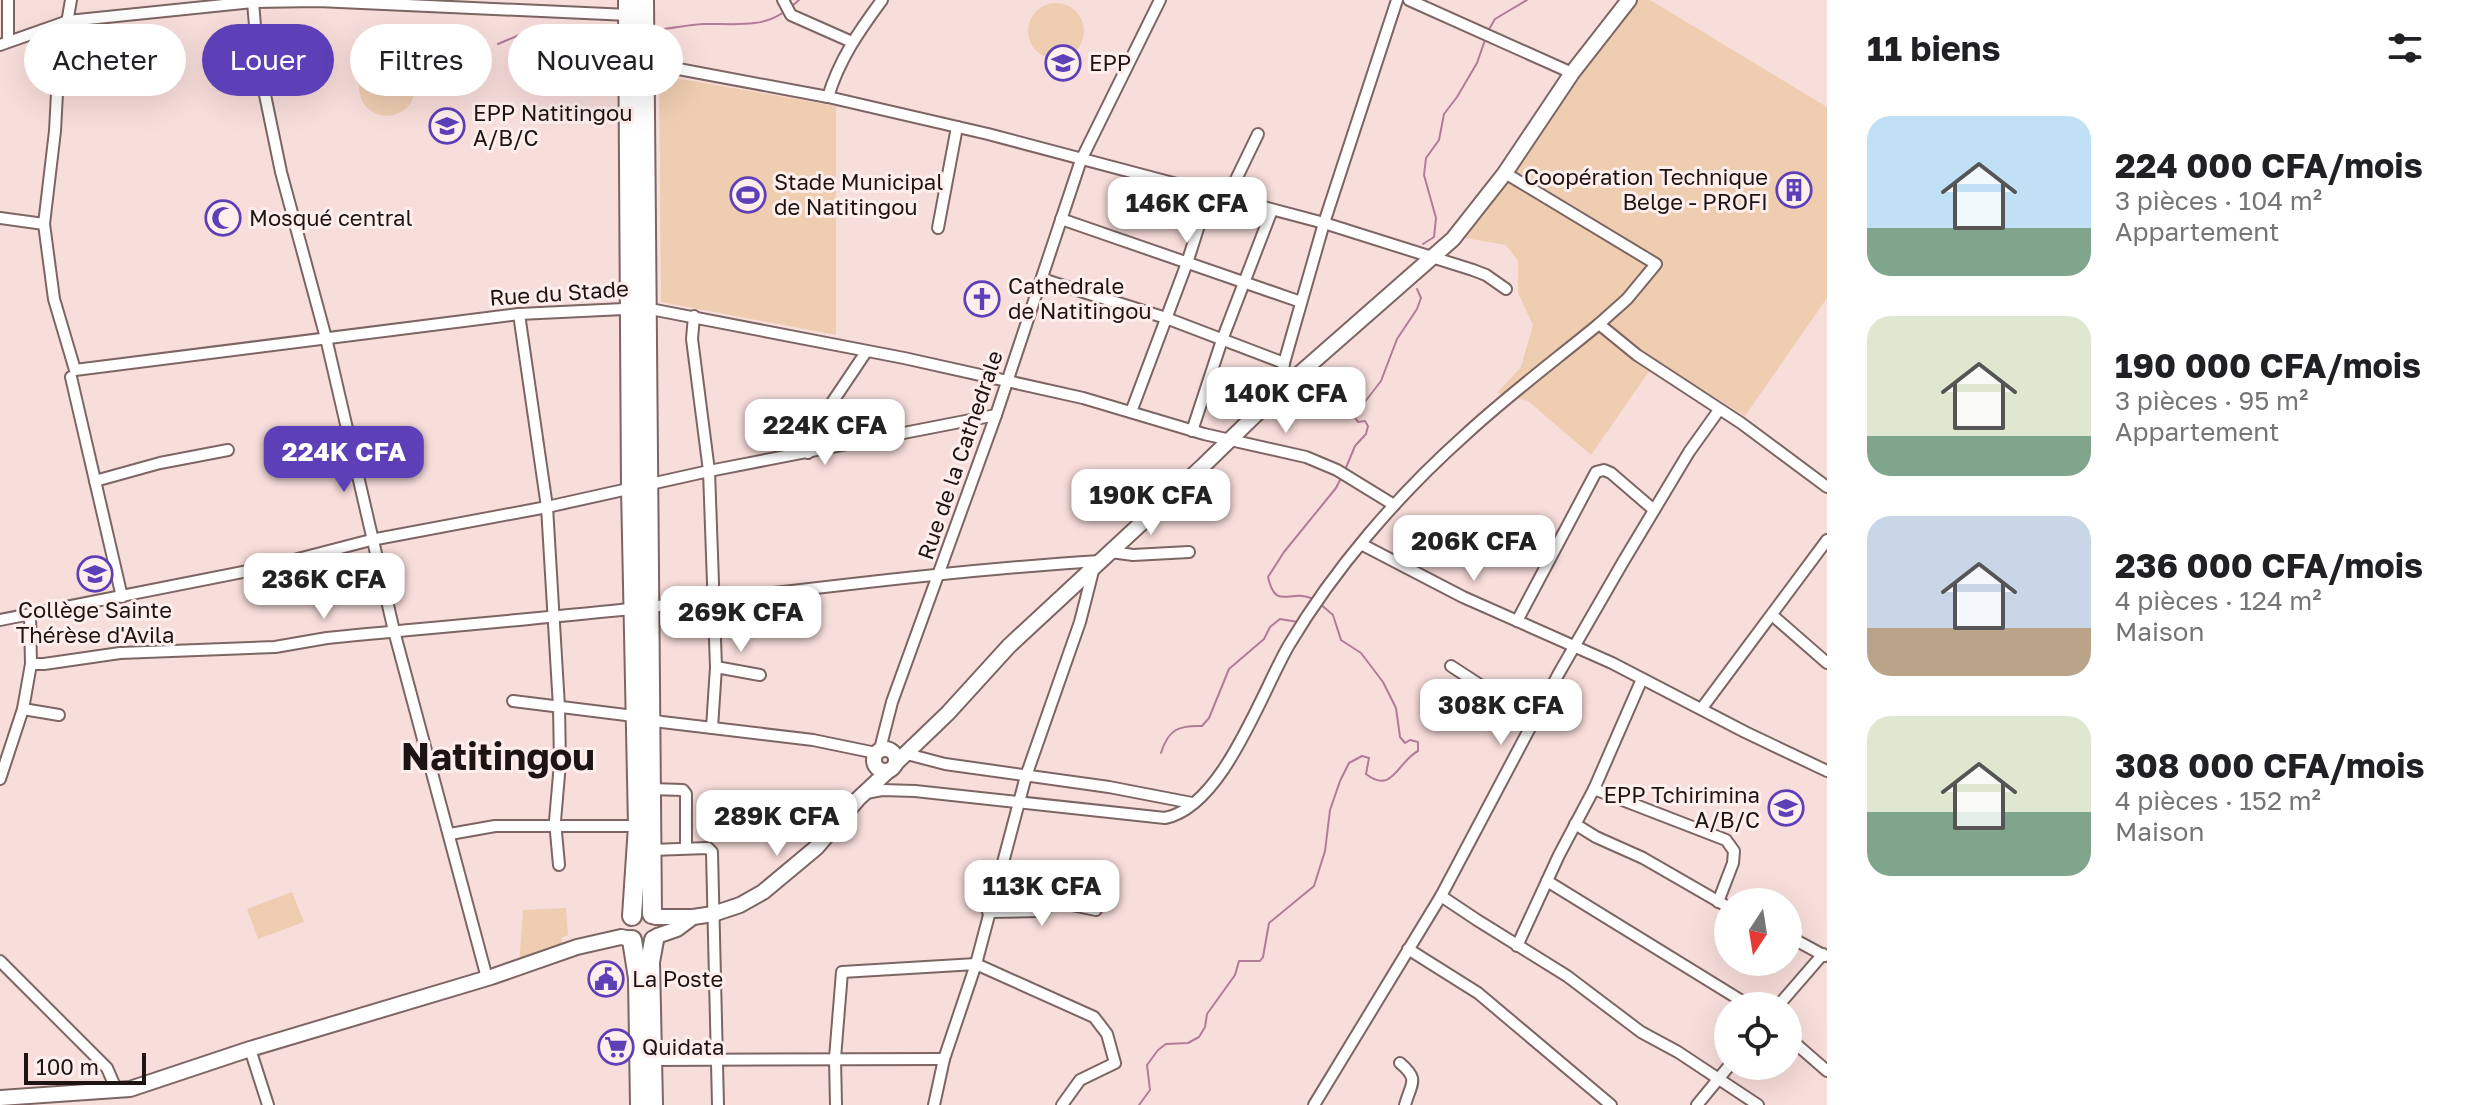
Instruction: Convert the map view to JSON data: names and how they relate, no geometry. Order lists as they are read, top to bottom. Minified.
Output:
{"streets":{"street":["Rue du Stade","Rue de la Cathedrale"]},"crossings":[["Rue du Stade","Rue de la Cathedrale"]],"districts":["Natitingou"],"places":{"school or university":["EPP","EPP Natitingou A/B/C","Collège Sainte Thérèse d'Avila","EPP Tchirimina A/B/C"],"building":["Coopération Technique Belge - PROFI"],"sports":["Stade Municipal de Natitingou"],"mosque":["Mosqué central"],"church":["Cathedrale de Natitingou"],"public building":["La Poste"],"supermarket":["Quidata"]},"scale_bar":"100 m","north":"bottom","page":{"heading":"11 biens","chip":["Acheter","Louer","Filtres","Nouveau"],"list":[{"name":"224 000 CFA/mois","note":"3 pièces · 104 m² · Appartement"},{"name":"190 000 CFA/mois","note":"3 pièces · 95 m² · Appartement"},{"name":"236 000 CFA/mois","note":"4 pièces · 124 m² · Maison"},{"name":"308 000 CFA/mois","note":"4 pièces · 152 m² · Maison"}],"price":["146K CFA","140K CFA","224K CFA","224K CFA","190K CFA","206K CFA","236K CFA","269K CFA","308K CFA","289K CFA","113K CFA"],"scale":"100 m"}}
